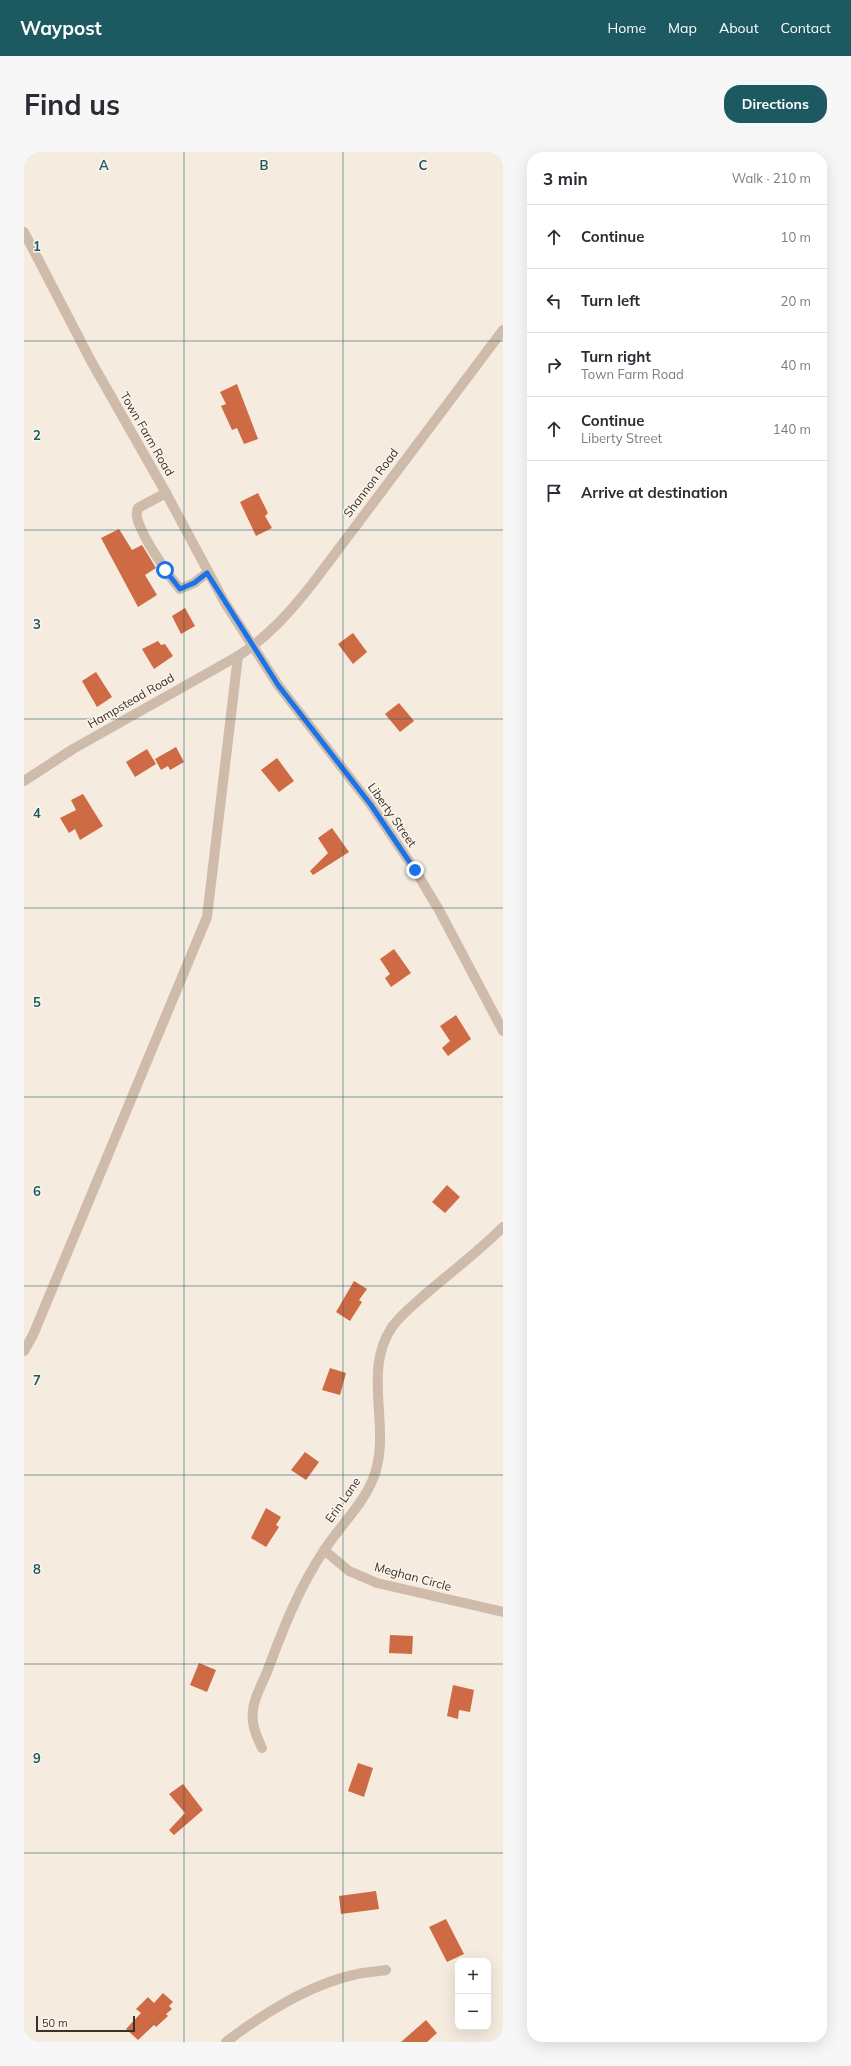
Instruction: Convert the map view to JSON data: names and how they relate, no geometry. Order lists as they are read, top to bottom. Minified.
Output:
{"streets":{"street":["Town Farm Road","Shannon Road","Hampstead Road","Liberty Street","Erin Lane","Meghan Circle"]},"crossings":[["Town Farm Road","Shannon Road"],["Town Farm Road","Hampstead Road"],["Town Farm Road","Liberty Street"],["Shannon Road","Hampstead Road"],["Shannon Road","Liberty Street"],["Hampstead Road","Liberty Street"],["Erin Lane","Meghan Circle"]],"scale_bar":"50 m","page":{"header":"Waypost","nav":["Home","Map","About","Contact"],"buttons":"Directions","title":"Find us","heading":["3 min","Walk · 210 m"],"list":[["Continue","10 m"],["Turn left","20 m"],["Turn right","Town Farm Road","40 m"],["Continue","Liberty Street","140 m"],"Arrive at destination"],"map_buttons":["+","−"],"scale":"50 m"},"grid":{"columns":["A","B","C"],"rows":["1","2","3","4","5","6","7","8","9"]}}
